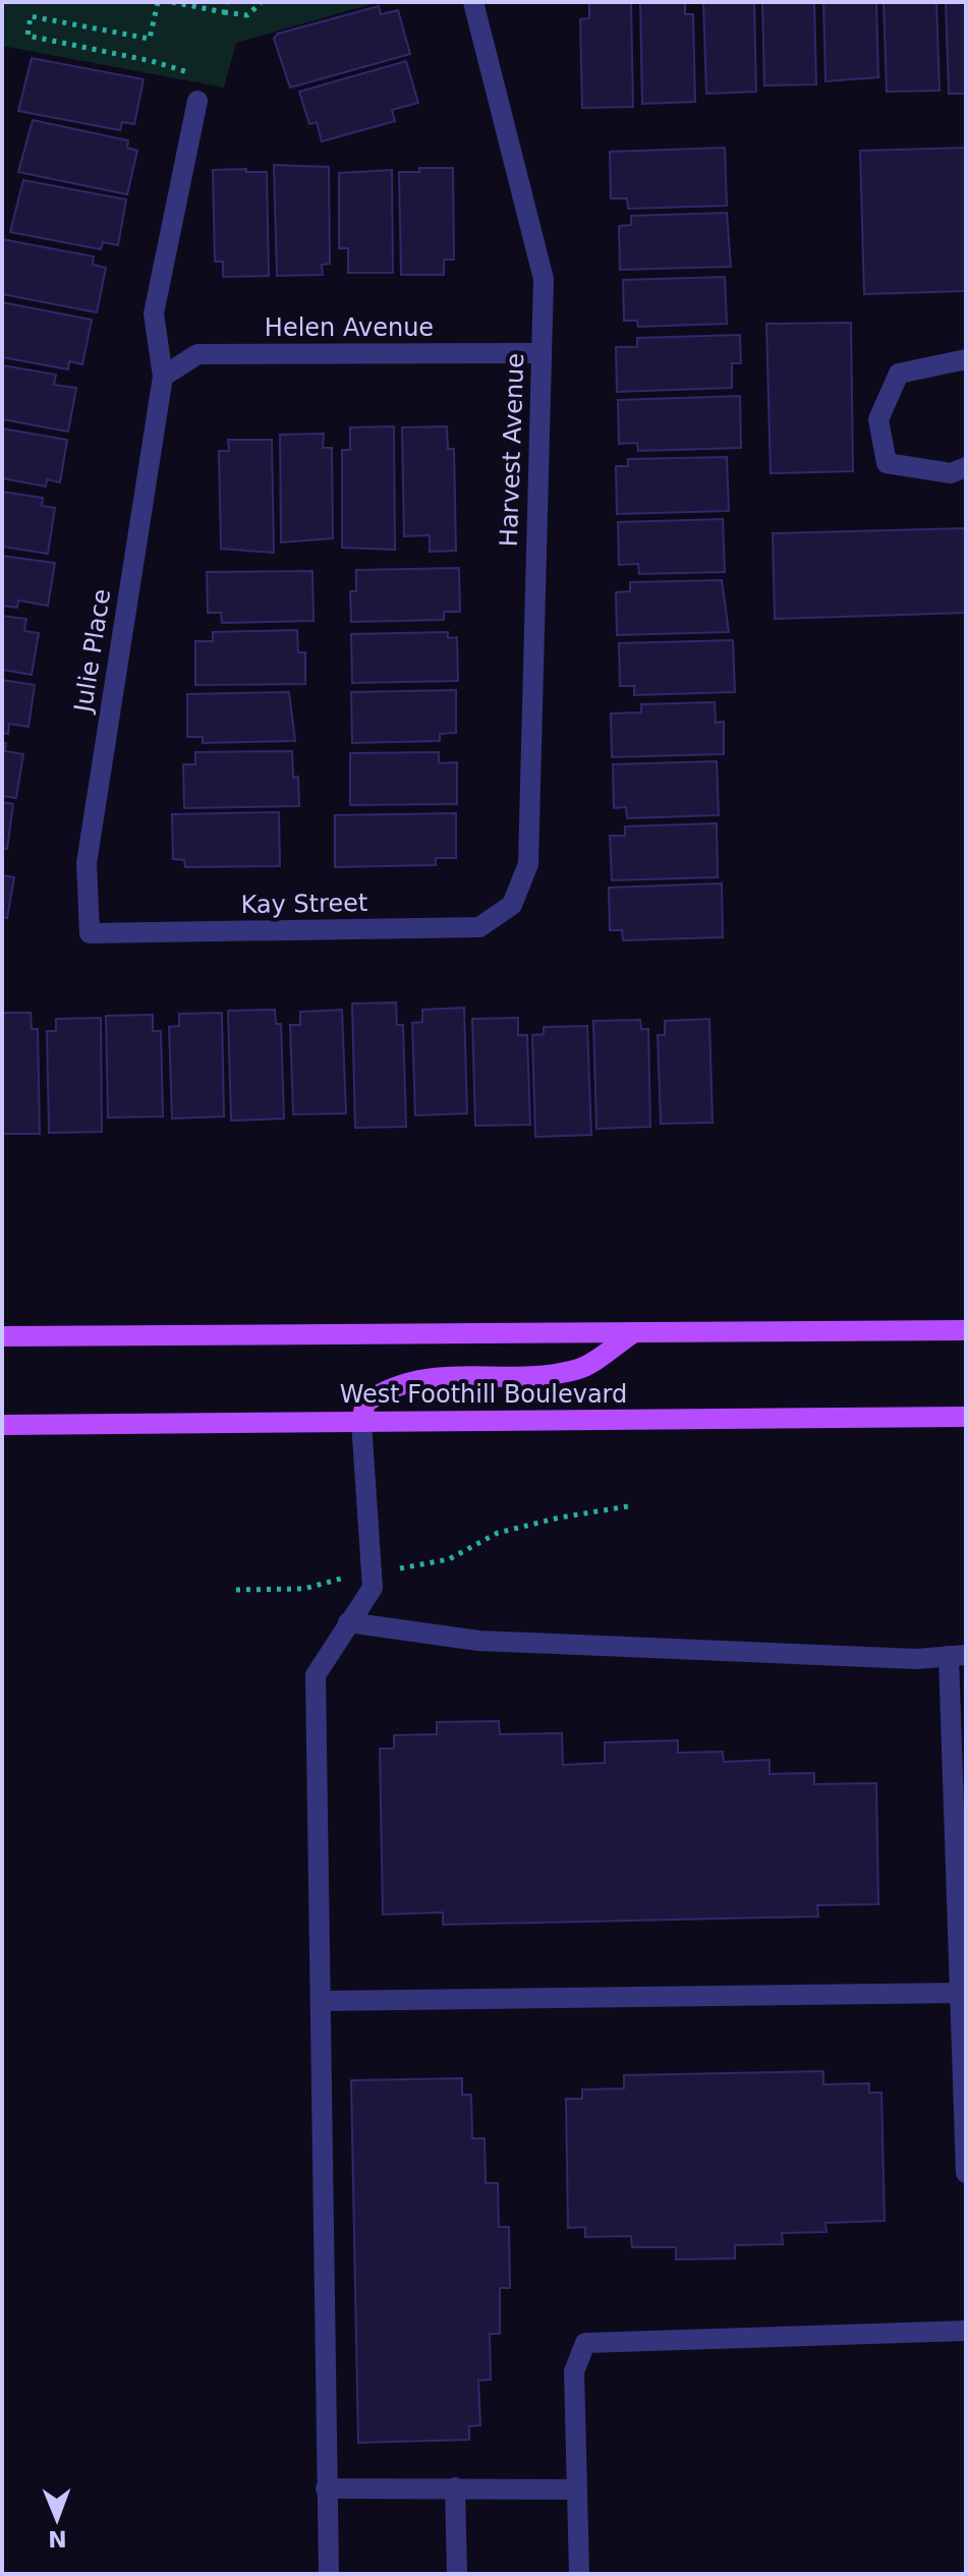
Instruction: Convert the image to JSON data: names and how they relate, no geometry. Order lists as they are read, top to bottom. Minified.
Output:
{"streets":{"main road":["West Foothill Boulevard"],"street":["Helen Avenue","Harvest Avenue","Julie Place","Kay Street"]},"crossings":[["Helen Avenue","Harvest Avenue"],["Helen Avenue","Julie Place"],["Harvest Avenue","Kay Street"],["Julie Place","Kay Street"]],"north":"bottom"}
